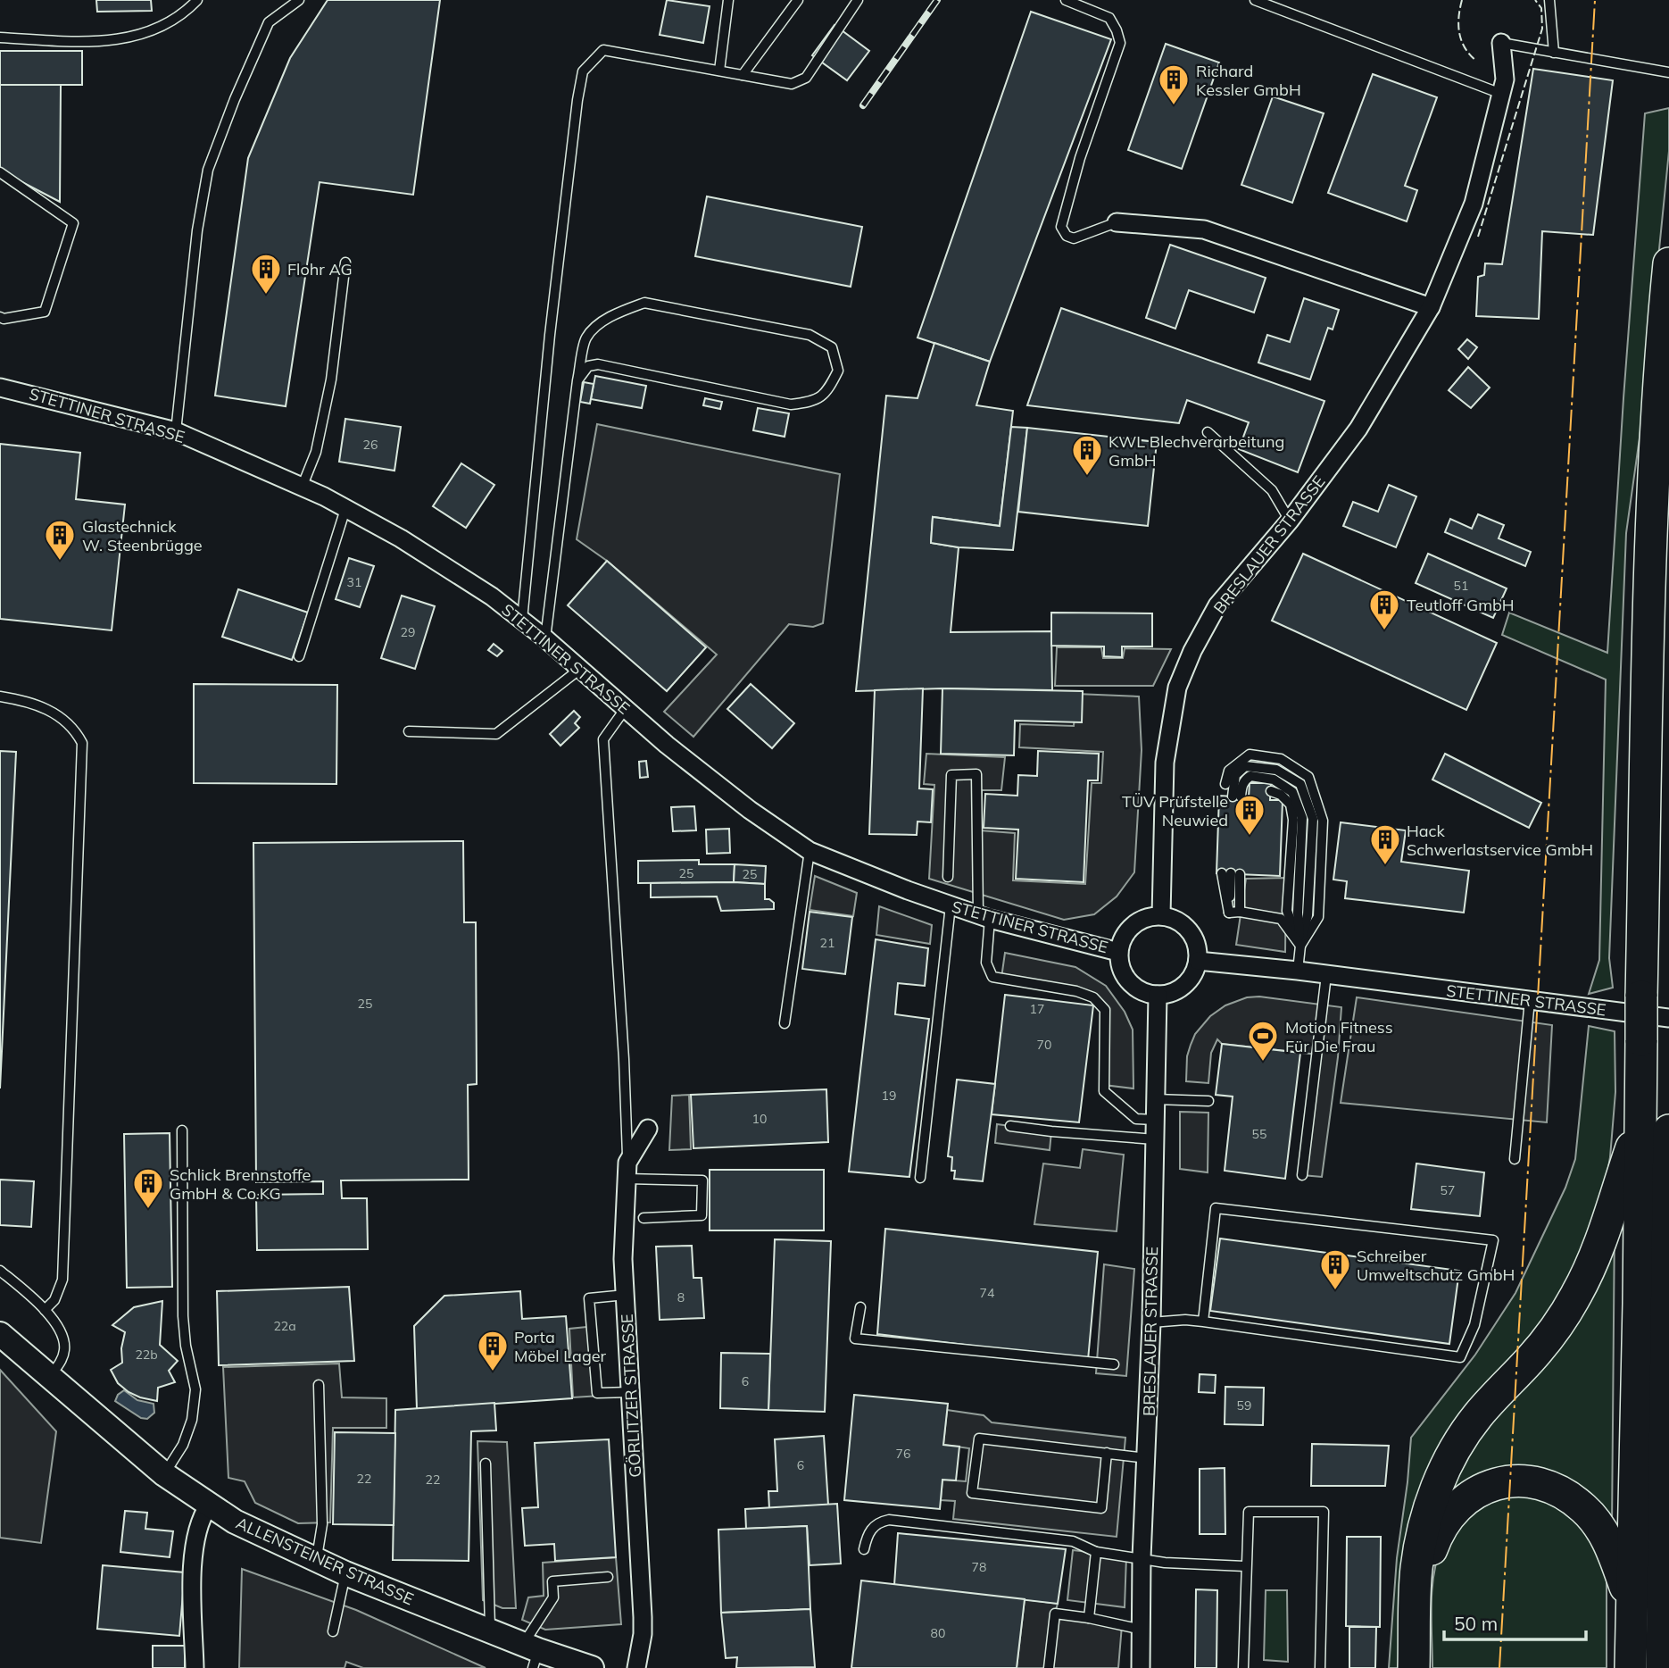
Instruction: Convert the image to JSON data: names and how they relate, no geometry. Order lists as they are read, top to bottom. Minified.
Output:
{"streets":{"street":["STETTINER STRASSE","BRESLAUER STRASSE","GÖRLITZER STRASSE","ALLENSTEINER STRASSE"]},"crossings":[["STETTINER STRASSE","BRESLAUER STRASSE"]],"places":{"building":["Richard Kessler GmbH","Flohr AG","KWL Blechverarbeitung GmbH","Glastechnick W. Steenbrügge","Teutloff GmbH","TÜV Prüfstelle Neuwied","Hack Schwerlastservice GmbH","Schlick Brennstoffe GmbH & Co.KG","Schreiber Umweltschutz GmbH","Porta Möbel Lager"],"sports":["Motion Fitness Für Die Frau"]},"house_numbers":["26","31","51","29","25","25","21","25","17","70","19","10","55","57","74","8","22a","22b","6","59","76","6","22","22","78","80"],"scale_bar":"50 m"}
